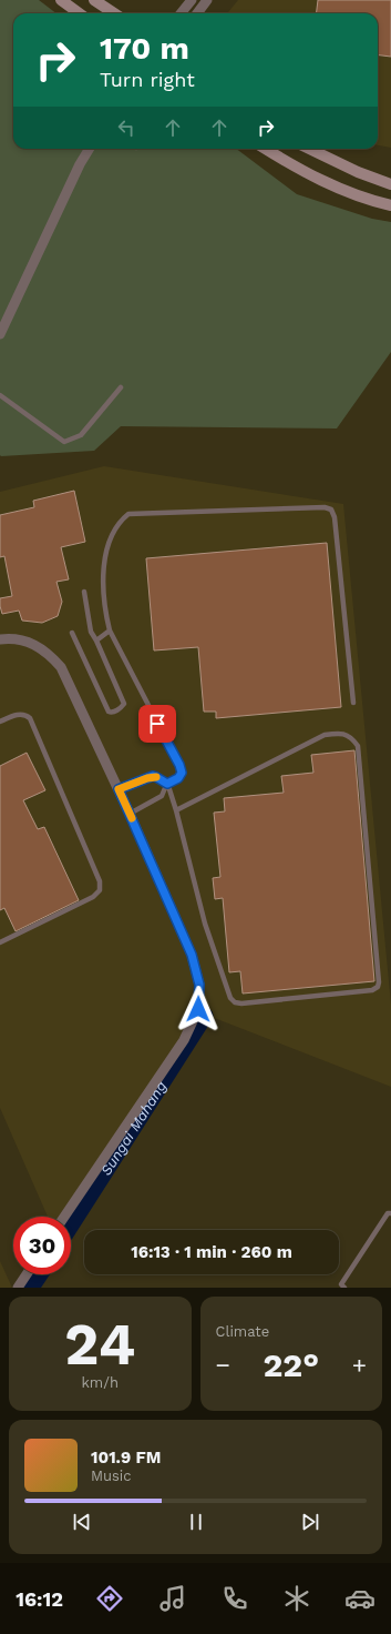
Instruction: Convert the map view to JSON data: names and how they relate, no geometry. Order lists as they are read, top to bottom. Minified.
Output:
{"water":["Sungai Mahang"],"page":{"turn":["170 m","Turn right"],"limit":"30","trip":"16:13 · 1 min · 260 m","tile":[["24","km/h"],"Climate"],"heat":["−","22°","+"],"song":["101.9 FM","Music"],"tabs":"16:12"}}
